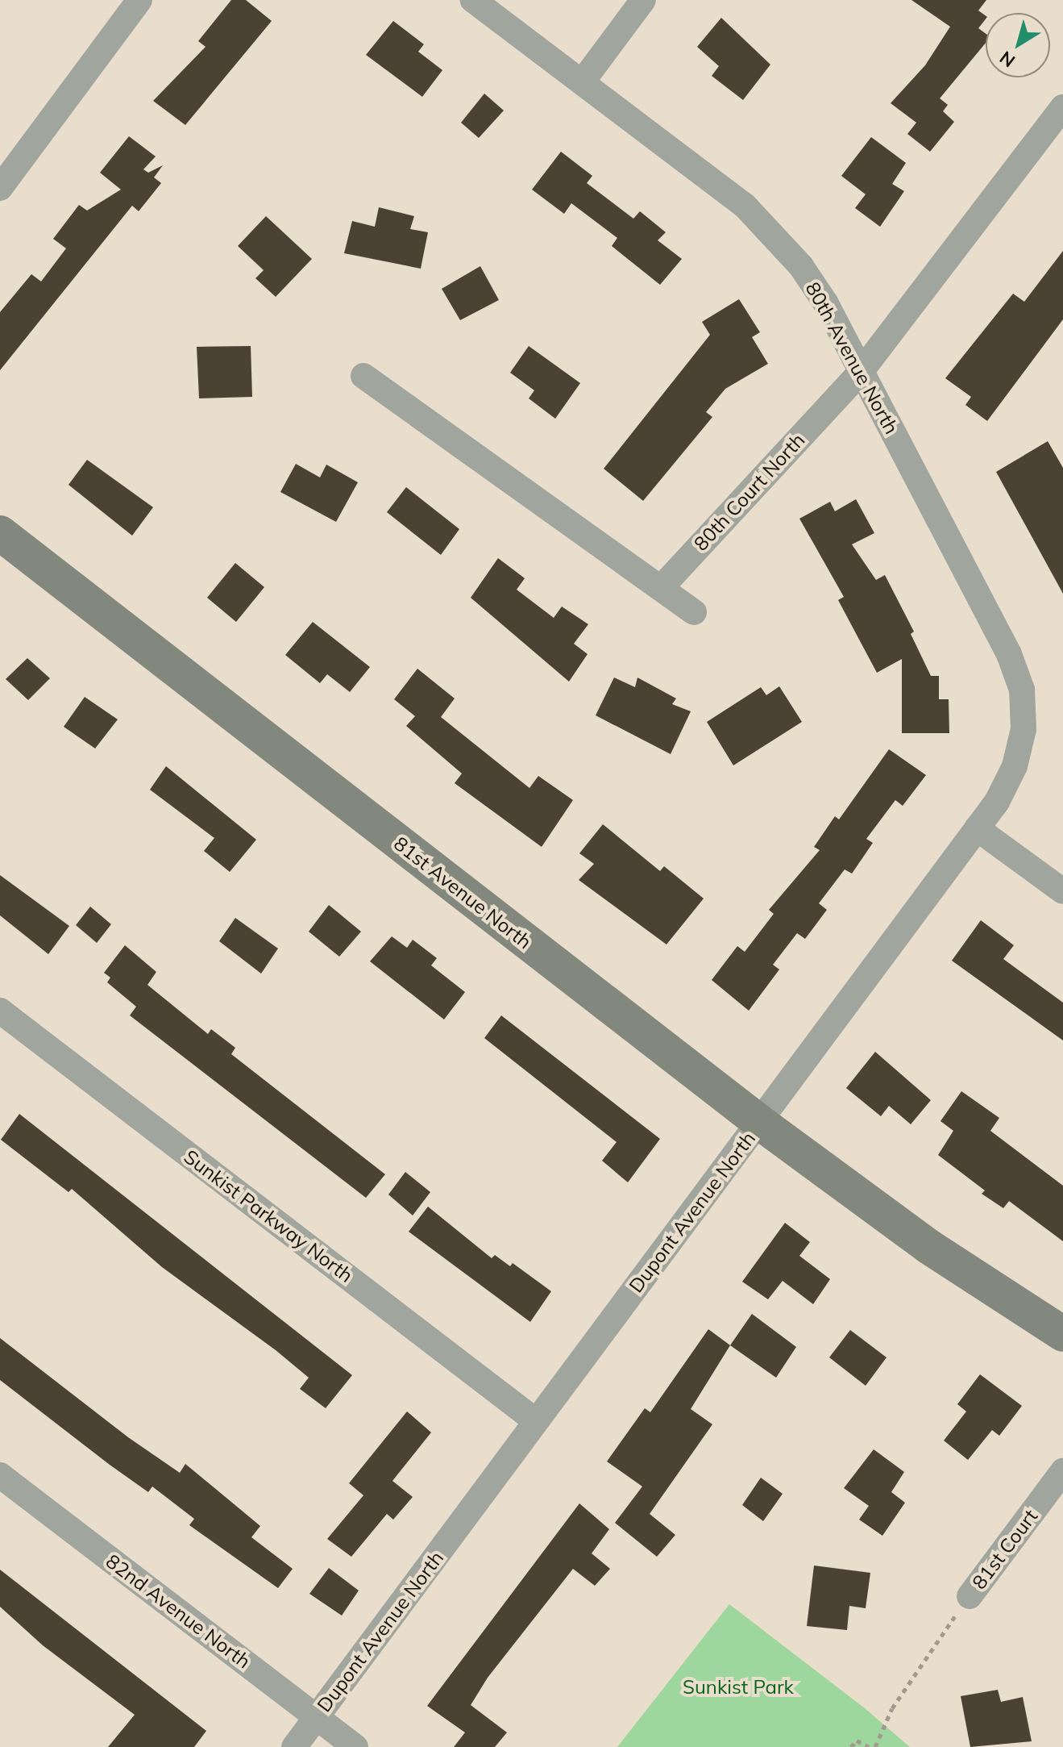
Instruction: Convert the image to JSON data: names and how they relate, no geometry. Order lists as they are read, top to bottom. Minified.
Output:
{"streets":{"street":["80th Avenue North","80th Court North","81st Avenue North","Dupont Avenue North","Sunkist Parkway North","81st Court","82nd Avenue North"]},"crossings":[["80th Avenue North","80th Court North"],["80th Avenue North","Dupont Avenue North"],["81st Avenue North","Dupont Avenue North"],["Dupont Avenue North","Sunkist Parkway North"],["Dupont Avenue North","82nd Avenue North"]],"parks":["Sunkist Park"],"north":"bottom left"}
